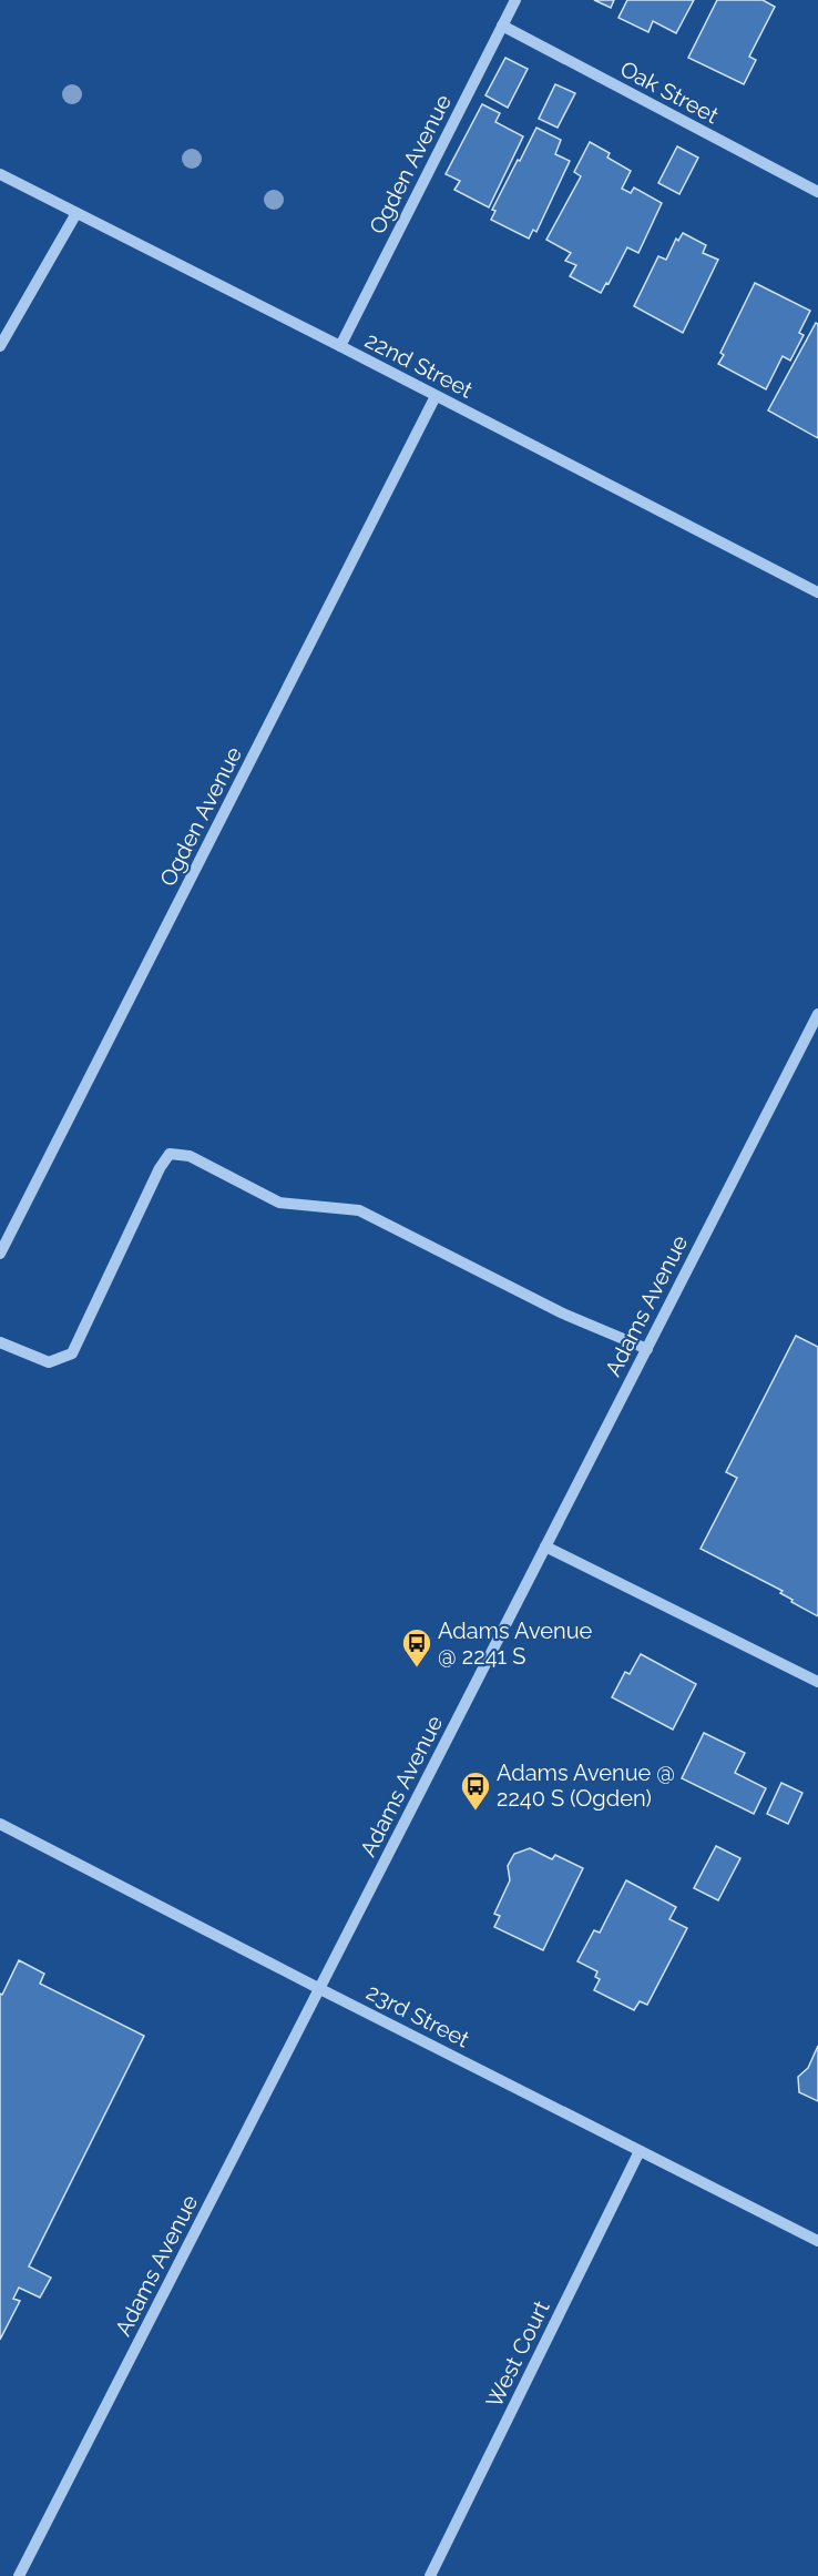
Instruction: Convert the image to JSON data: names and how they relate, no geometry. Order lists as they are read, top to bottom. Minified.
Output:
{"streets":{"street":["Oak Street","Ogden Avenue","22nd Street","Adams Avenue","23rd Street","West Court"]},"crossings":[["Oak Street","Ogden Avenue"],["Ogden Avenue","22nd Street"],["Adams Avenue","23rd Street"],["23rd Street","West Court"]],"places":{"bus stop":["Adams Avenue @ 2241 S","Adams Avenue @ 2240 S (Ogden)"]}}
